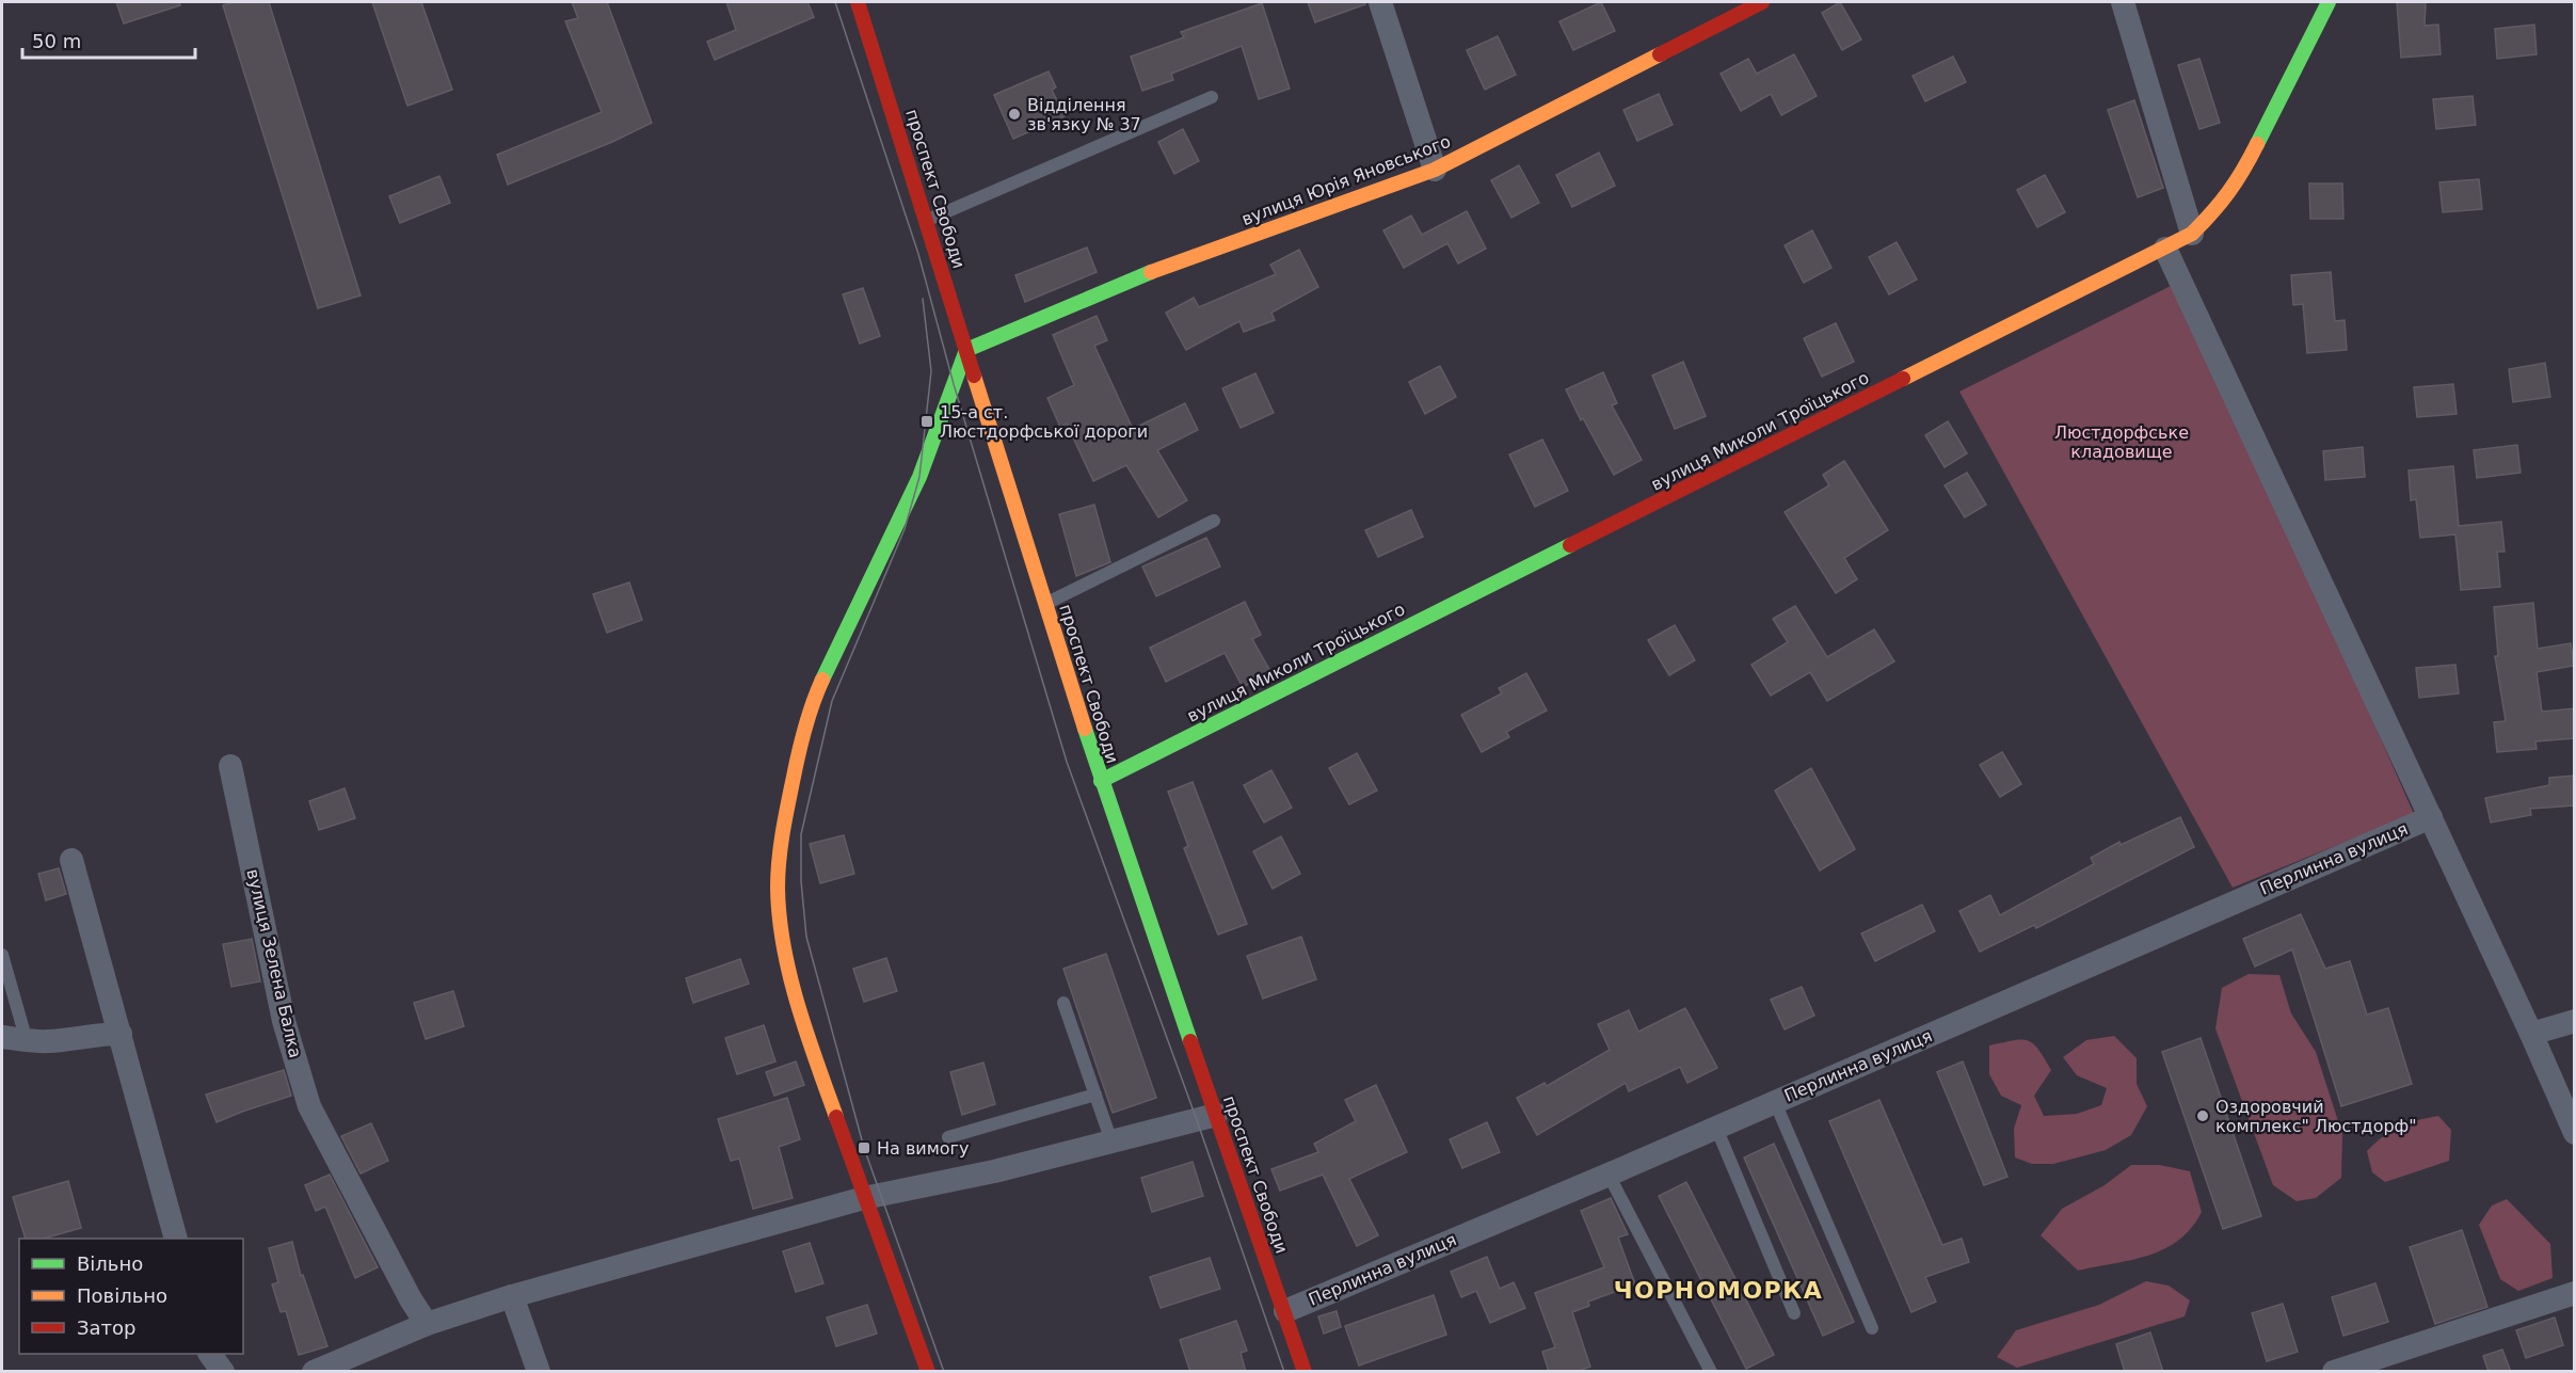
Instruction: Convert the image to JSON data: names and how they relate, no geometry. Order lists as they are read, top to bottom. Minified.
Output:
{"streets":{"street":["вулиця Юрія Яновського","проспект Свободи","вулиця Миколи Троїцького","Перлинна вулиця","вулиця Зелена Балка"]},"crossings":[["вулиця Юрія Яновського","проспект Свободи"],["проспект Свободи","вулиця Миколи Троїцького"],["проспект Свободи","Перлинна вулиця"]],"districts":["ЧОРНОМОРКА"],"parks":["Люстдорфське кладовище"],"places":{"other":["Відділення зв'язку № 37","Оздоровчий комплекс\" Люстдорф\""],"transit":["15-а ст. Люстдорфської дороги","На вимогу"]},"legend":["Вільно","Повільно","Затор"],"scale_bar":"50 m"}
